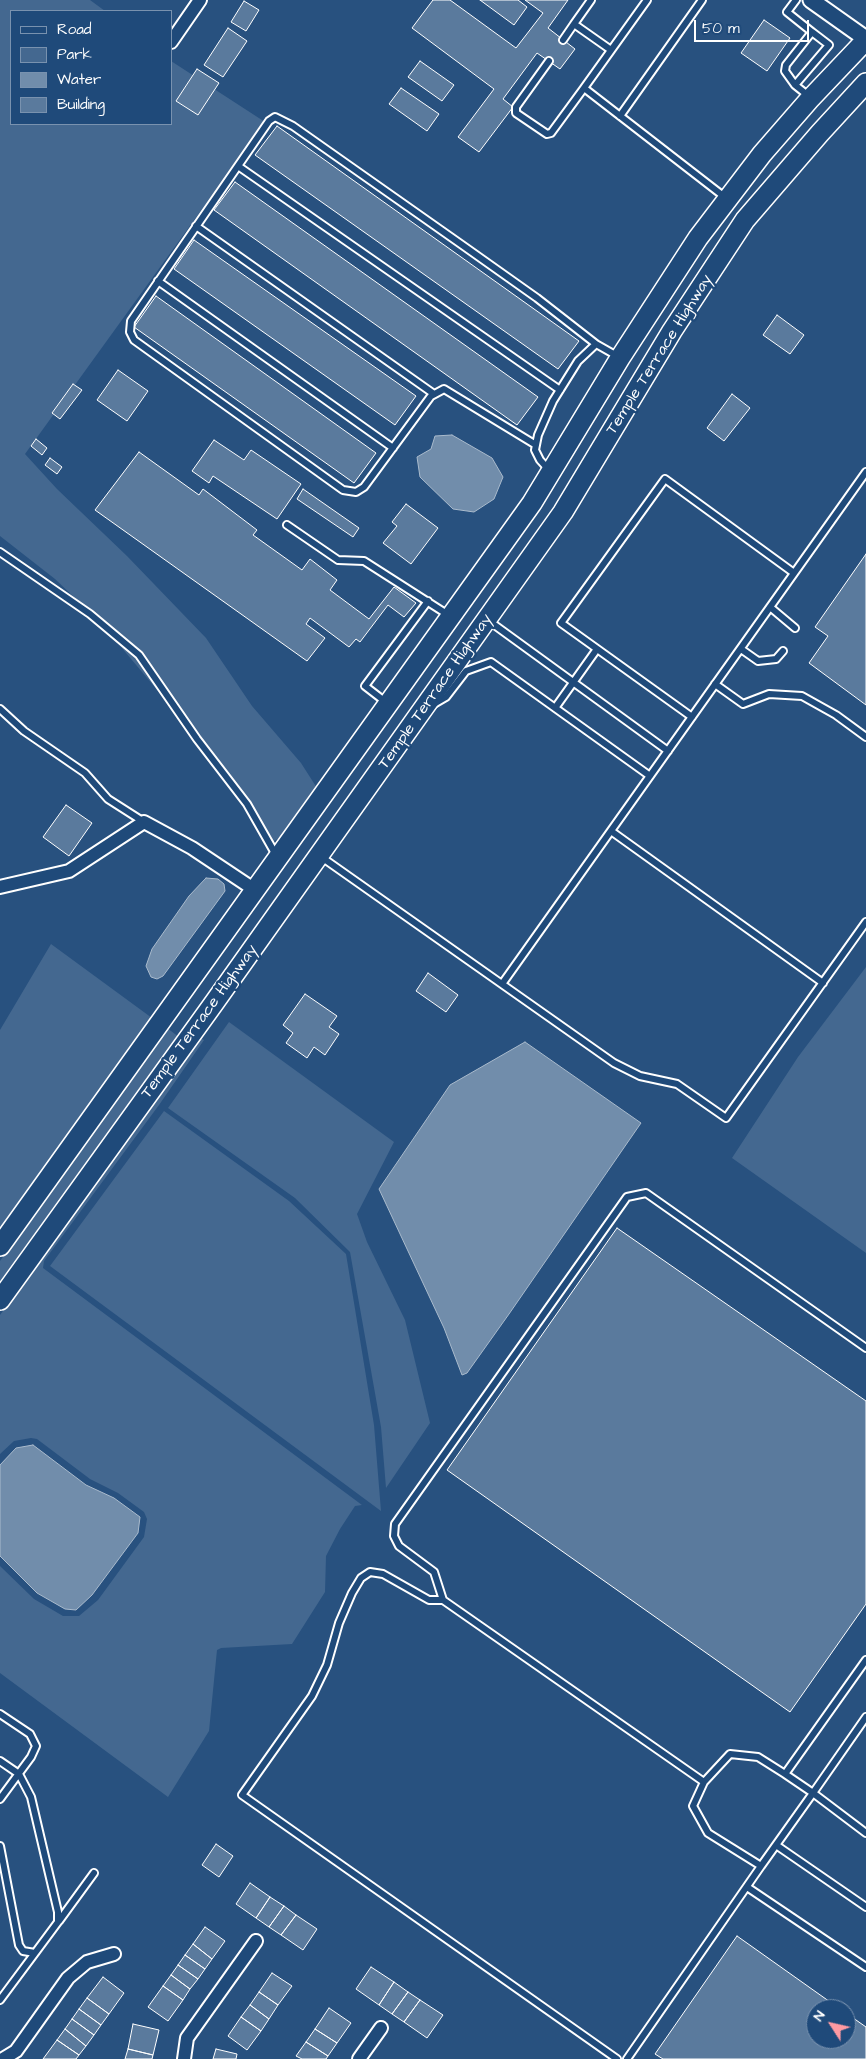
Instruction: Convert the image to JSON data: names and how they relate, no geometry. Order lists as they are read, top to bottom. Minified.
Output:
{"streets":{"main road":["Temple Terrace Highway"]},"legend":["Road","Park","Water","Building"],"scale_bar":"50 m","north":"top left"}
